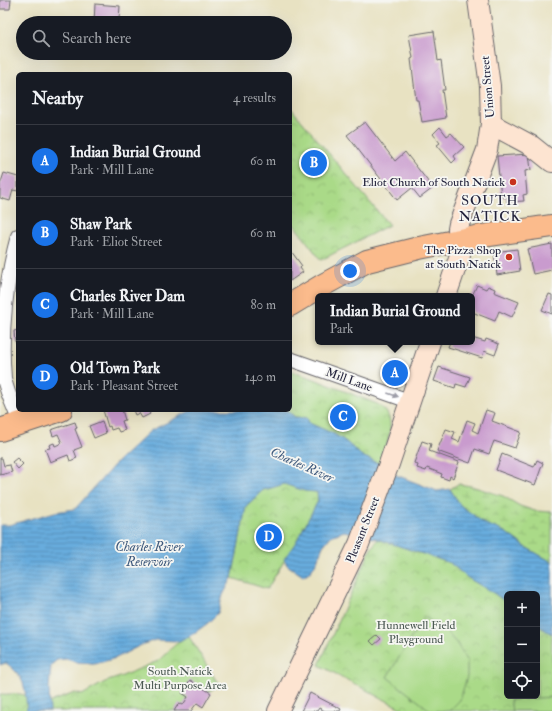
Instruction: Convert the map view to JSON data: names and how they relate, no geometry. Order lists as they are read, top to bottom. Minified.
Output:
{"streets":{"main road":["Union Street","Pleasant Street"],"street":["Mill Lane"]},"crossings":[["Mill Lane","Pleasant Street"]],"one_way":["Mill Lane"],"districts":["SOUTH NATICK"],"water":["Charles River","Charles River Reservoir"],"parks":["Hunnewell Field Playground","South Natick Multi Purpose Area"],"places":["Eliot Church of South Natick","The Pizza Shop at South Natick"],"page":{"search":"Search here","heading":["Nearby","4 results"],"list":[{"mark":"A","name":"Indian Burial Ground","note":"Park · Mill Lane","value":"60 m"},{"mark":"B","name":"Shaw Park","note":"Park · Eliot Street","value":"60 m"},{"mark":"C","name":"Charles River Dam","note":"Park · Mill Lane","value":"80 m"},{"mark":"D","name":"Old Town Park","note":"Park · Pleasant Street","value":"140 m"}],"pins":["B","A","C","D"],"popup":["Indian Burial Ground","Park"],"map_buttons":["+","−"]}}
